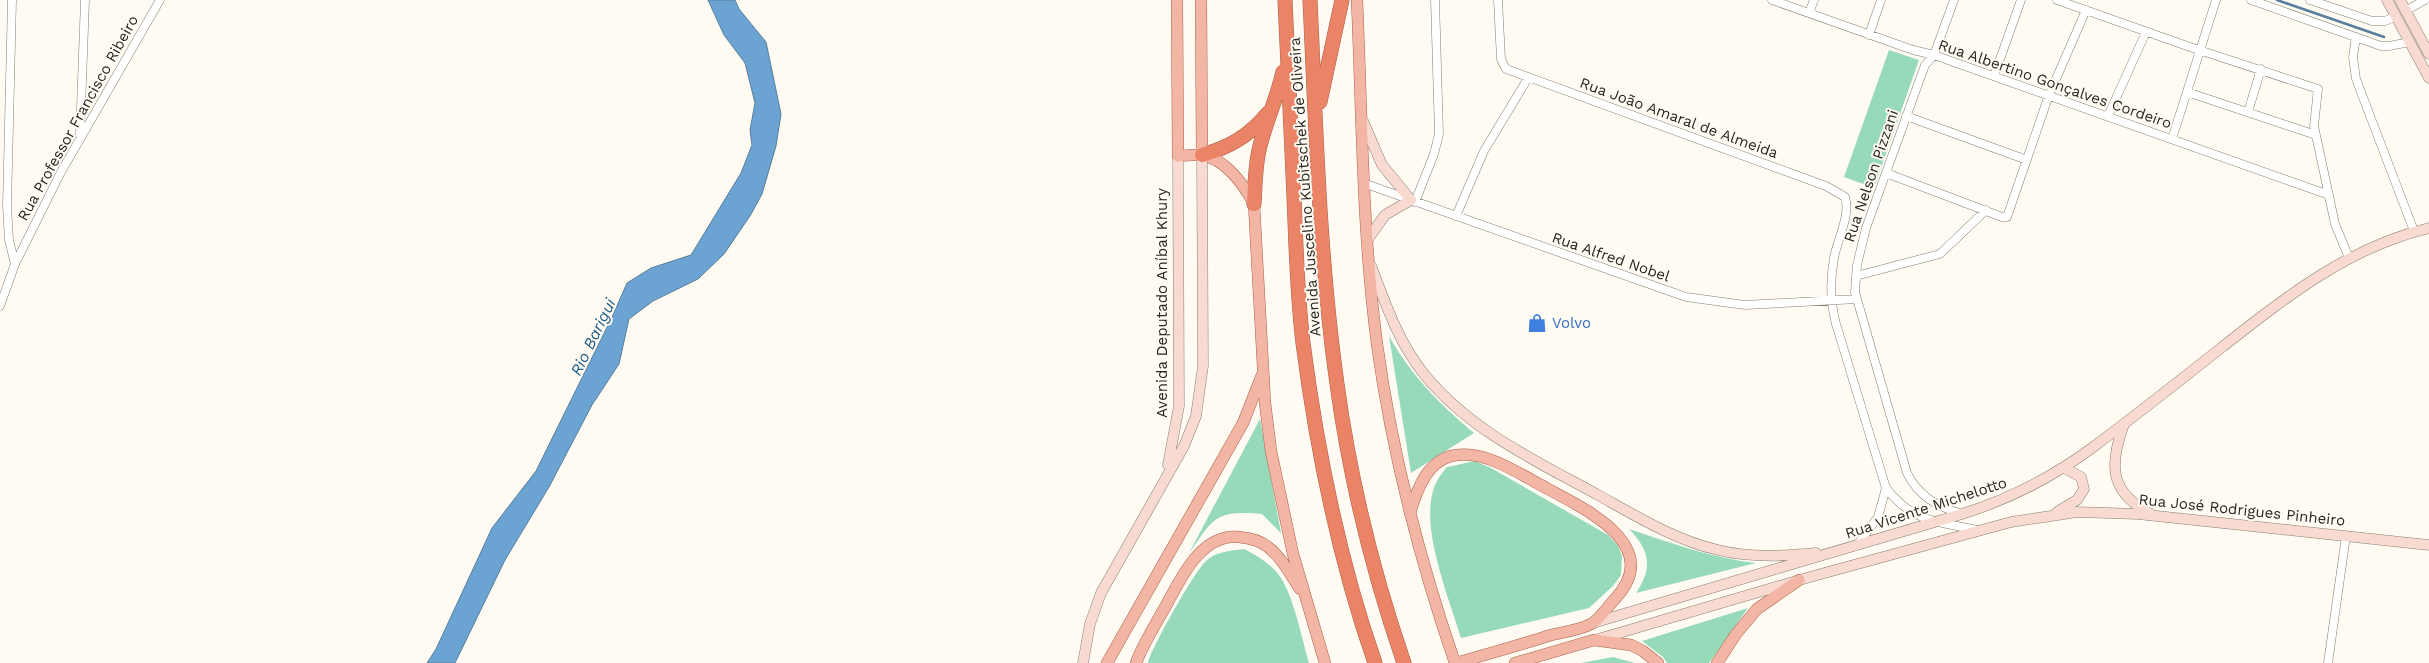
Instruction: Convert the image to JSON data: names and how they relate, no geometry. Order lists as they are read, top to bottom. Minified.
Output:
{"streets":{"highway":["Avenida Juscelino Kubitschek de Oliveira"],"main road":["Avenida Deputado Aníbal Khury","Rua Vicente Michelotto","Rua José Rodrigues Pinheiro"],"street":["Rua Albertino Gonçalves Cordeiro","Rua Professor Francisco Ribeiro","Rua João Amaral de Almeida","Rua Nelson Pizzani","Rua Alfred Nobel"]},"crossings":[["Rua Albertino Gonçalves Cordeiro","Rua Nelson Pizzani"],["Rua João Amaral de Almeida","Rua Nelson Pizzani"],["Rua Nelson Pizzani","Rua Alfred Nobel"],["Rua Nelson Pizzani","Rua Vicente Michelotto"]],"water":["Rio Barigui"],"places":{"shop":["Volvo"]}}
